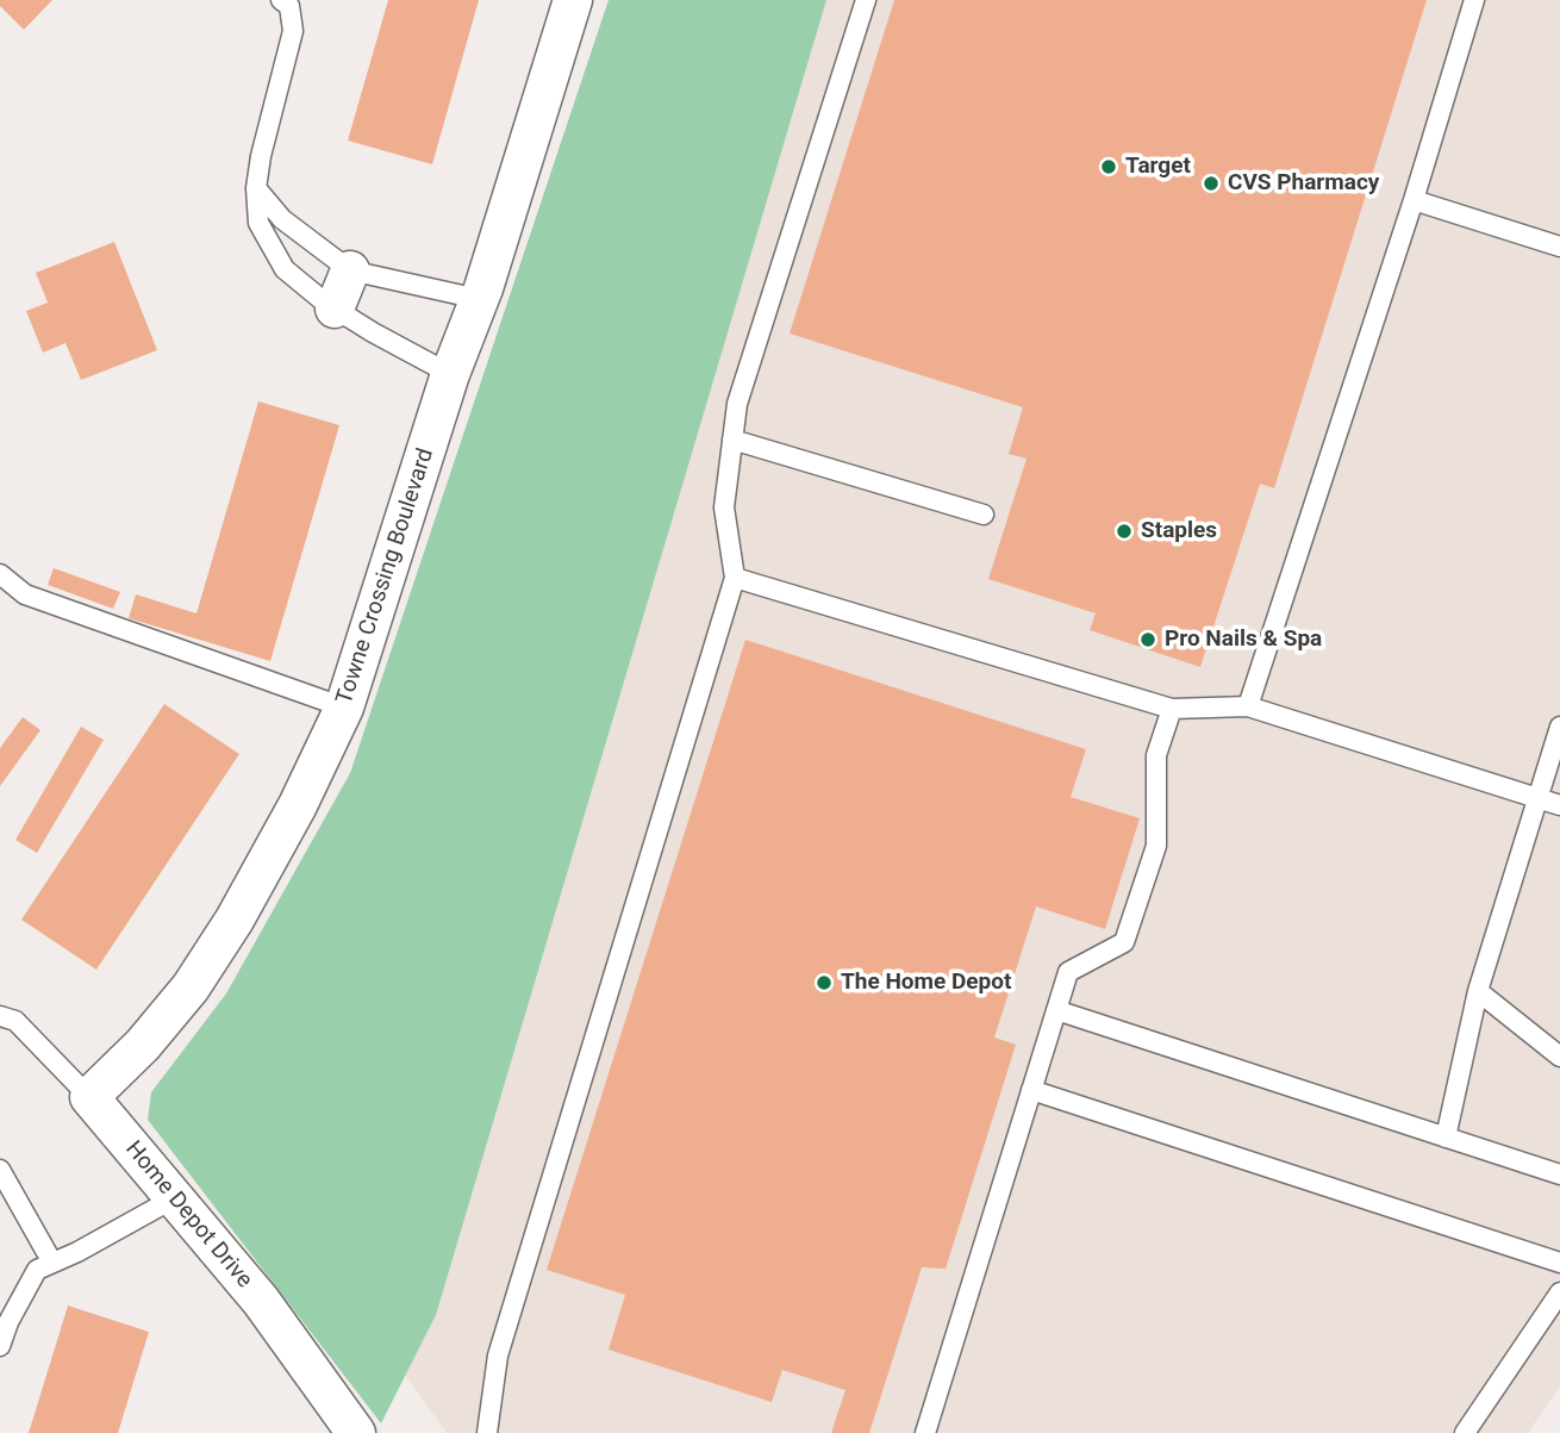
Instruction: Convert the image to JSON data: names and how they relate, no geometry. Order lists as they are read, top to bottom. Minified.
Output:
{"streets":{"street":["Towne Crossing Boulevard","Home Depot Drive"]},"crossings":[["Towne Crossing Boulevard","Home Depot Drive"]],"places":["Target","CVS Pharmacy","Staples","Pro Nails & Spa","The Home Depot"]}
